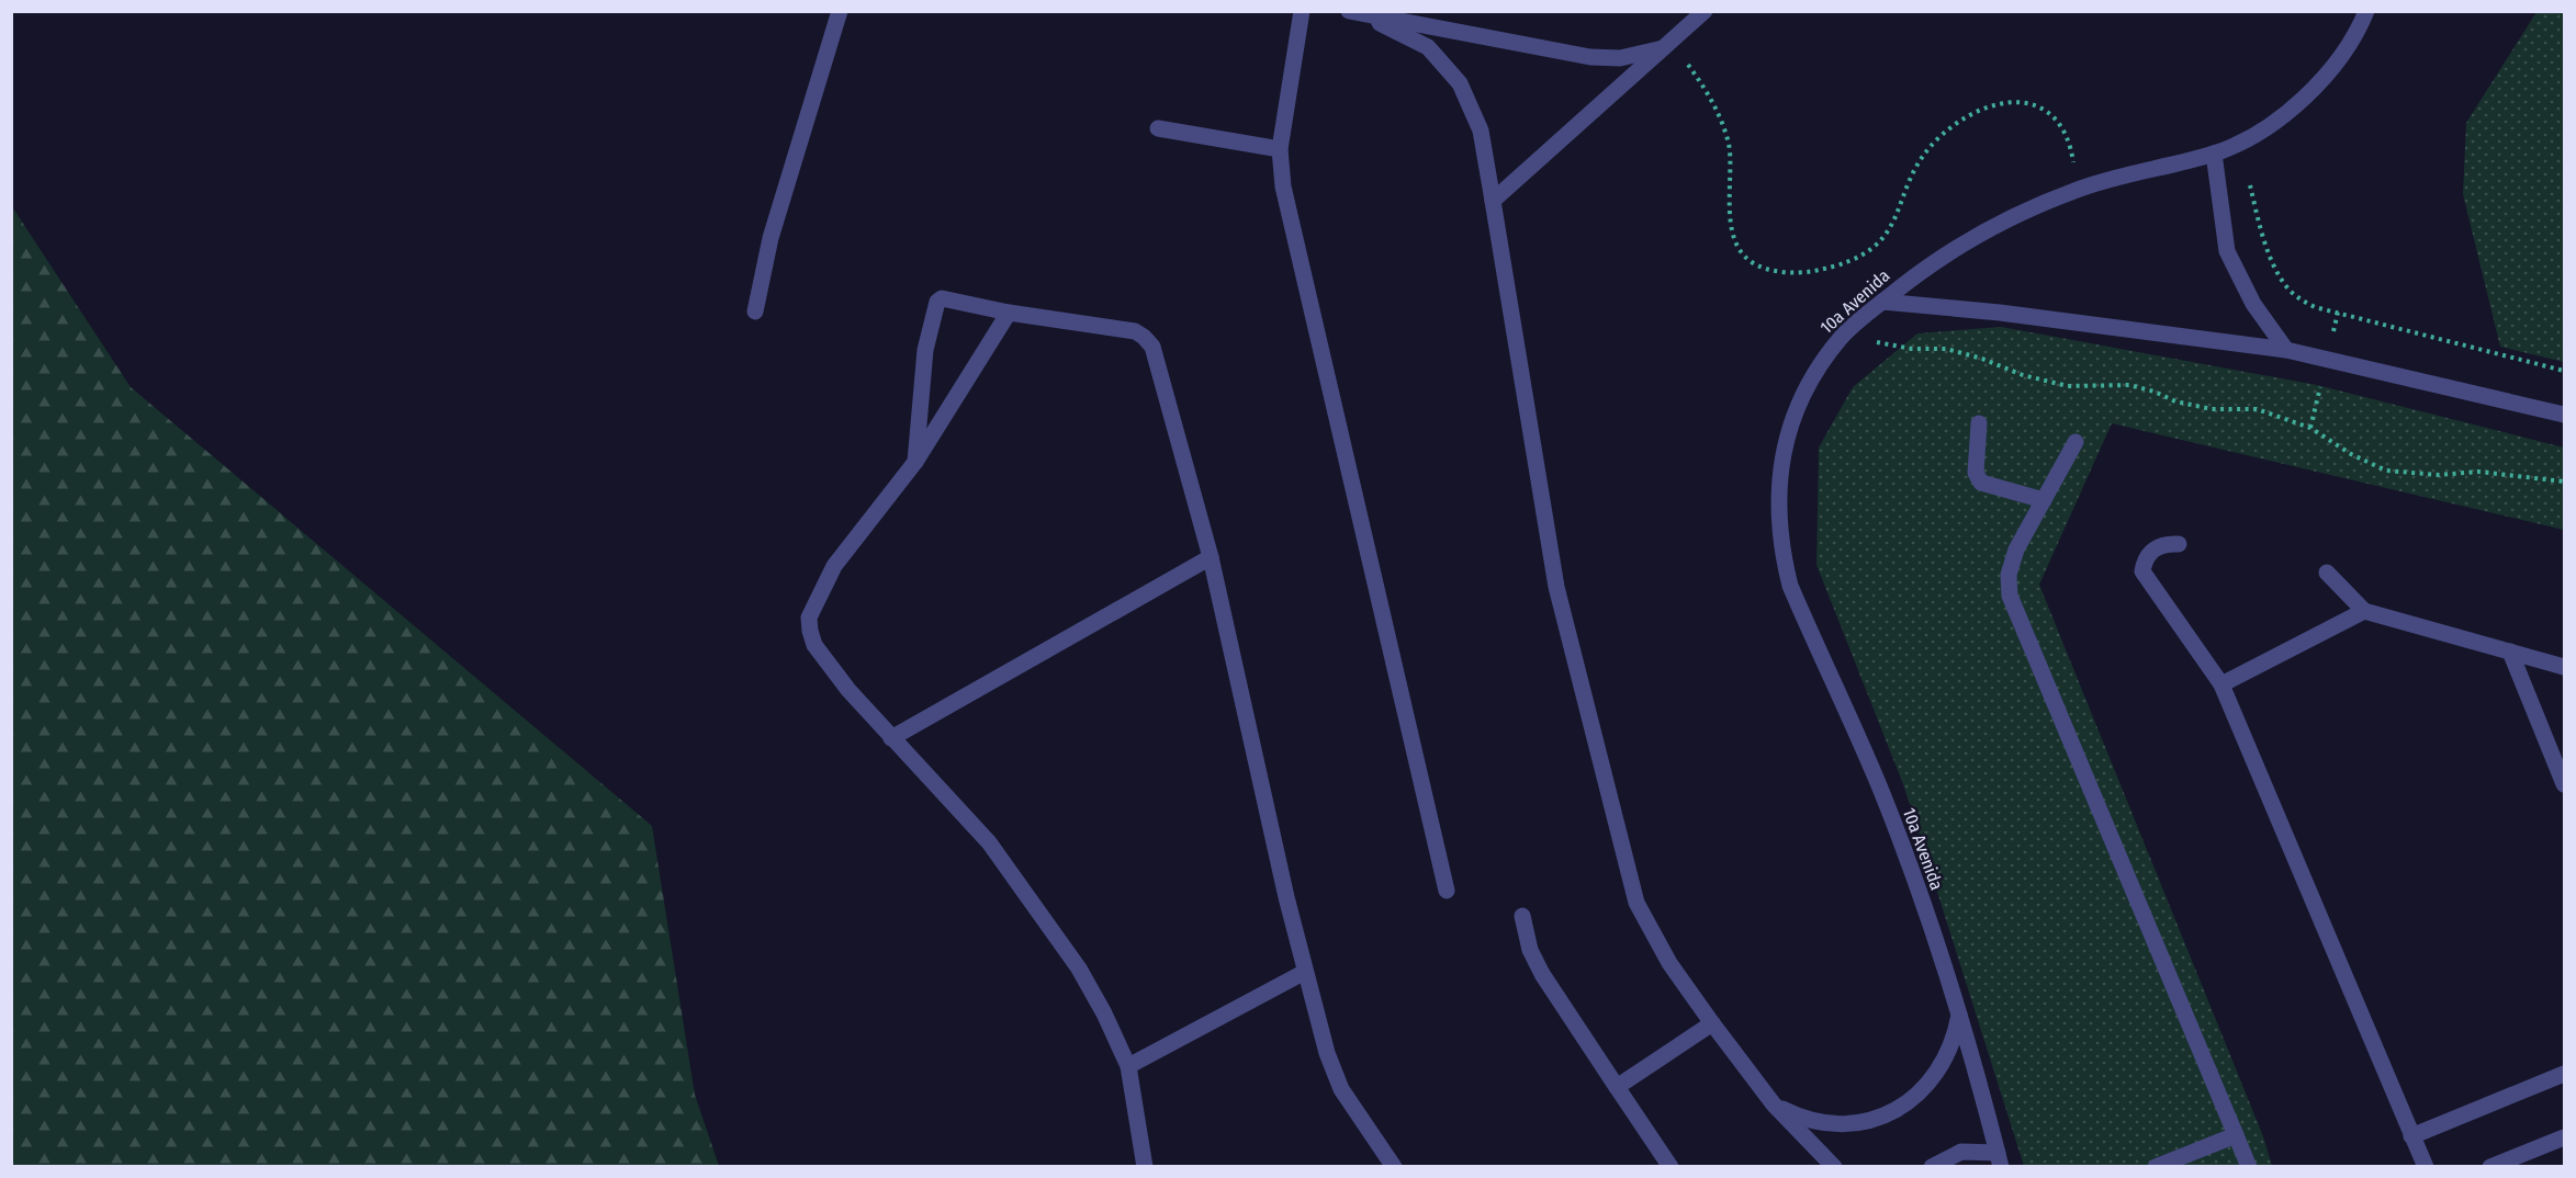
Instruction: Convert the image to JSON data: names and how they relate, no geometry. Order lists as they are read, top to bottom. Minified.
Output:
{"streets":{"street":["10a Avenida"]}}
